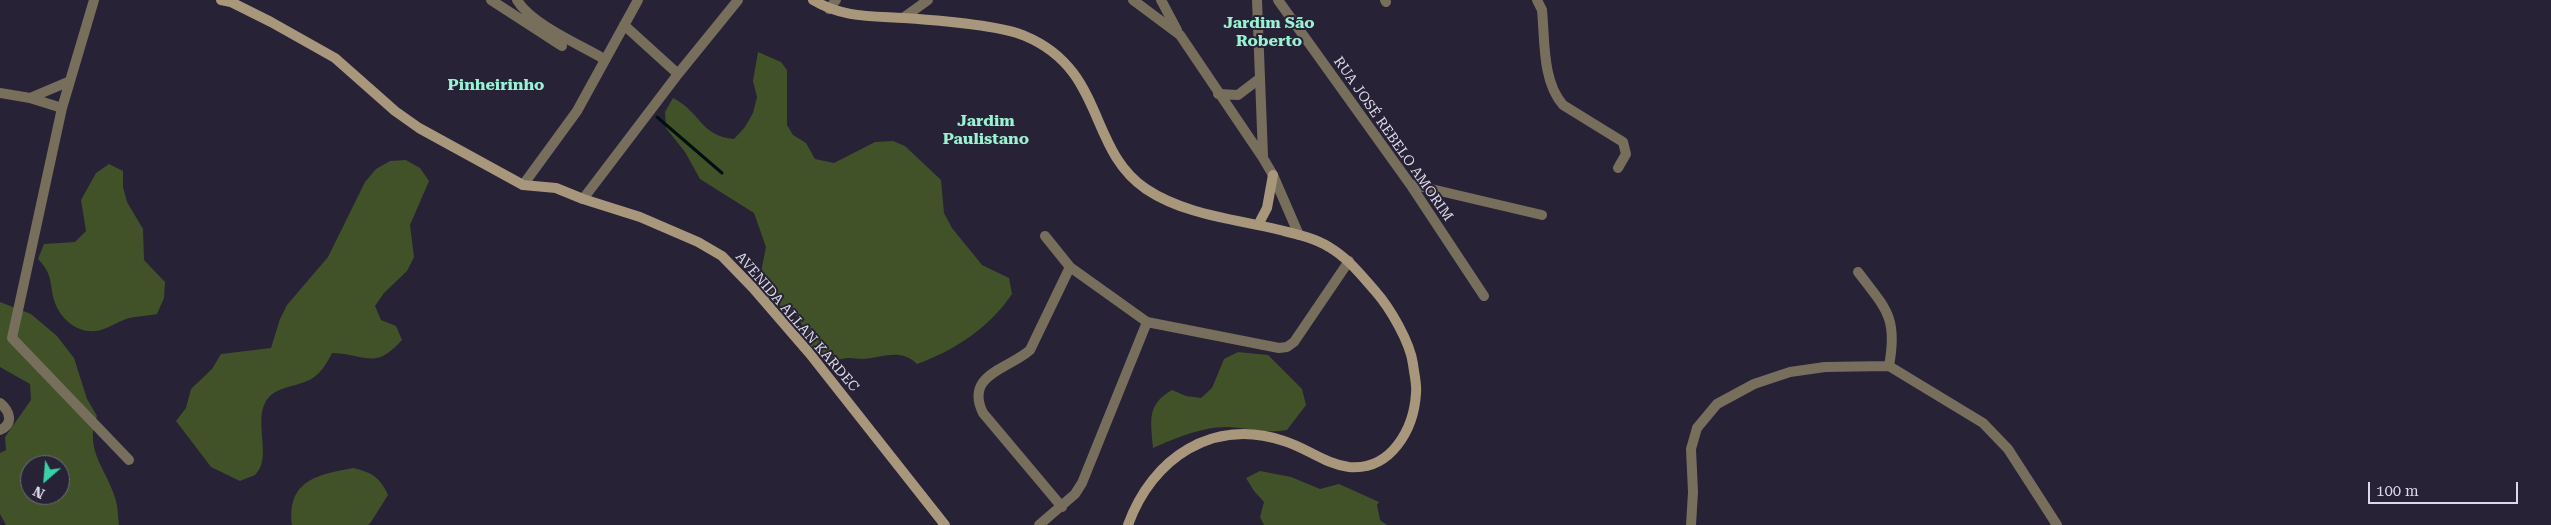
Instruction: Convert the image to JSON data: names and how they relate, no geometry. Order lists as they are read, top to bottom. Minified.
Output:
{"streets":{"street":["RUA JOSÉ REBELO AMORIM","AVENIDA ALLAN KARDEC"]},"districts":["Jardim São Roberto","Pinheirinho","Jardim Paulistano"],"scale_bar":"100 m","north":"bottom left"}
